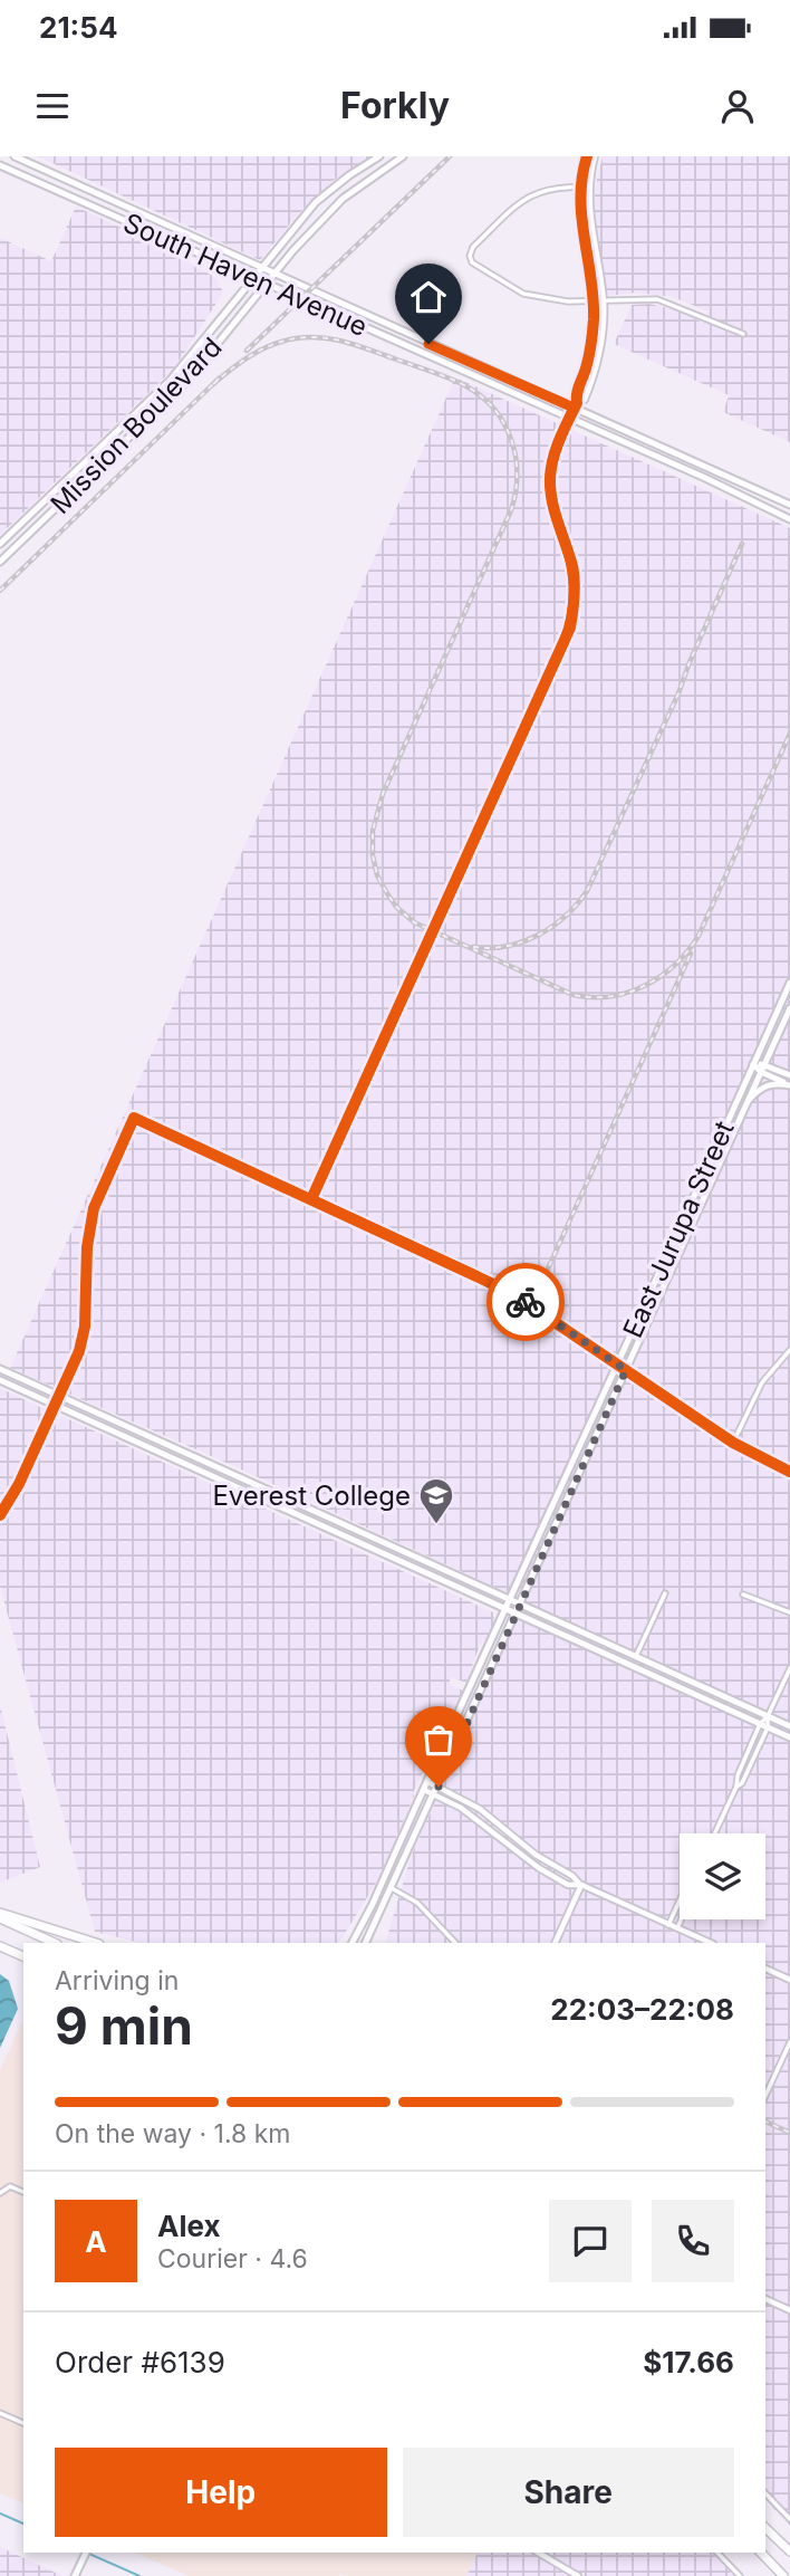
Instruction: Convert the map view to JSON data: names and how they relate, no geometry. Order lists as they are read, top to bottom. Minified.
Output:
{"streets":{"main road":["South Haven Avenue","Mission Boulevard","East Jurupa Street"]},"crossings":[["South Haven Avenue","Mission Boulevard"]],"places":{"school or university":["Everest College"]},"page":{"status":"21:54","header":"Forkly","heading":["9 min","Arriving in","22:03–22:08"],"panel":["Alex","Courier · 4.6","Order #6139","$17.66"],"bar":"On the way · 1.8 km","round":"A","buttons":["Help","Share"]}}
